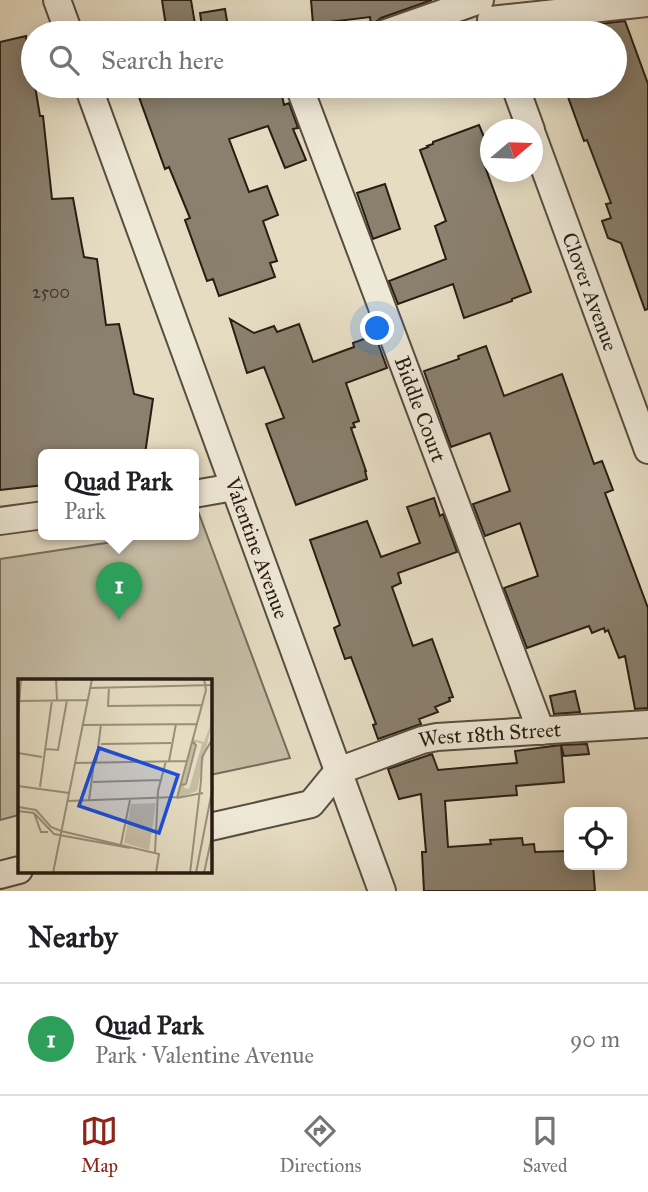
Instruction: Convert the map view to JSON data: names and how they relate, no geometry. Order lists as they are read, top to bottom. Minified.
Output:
{"streets":{"street":["Clover Avenue","Biddle Court","Valentine Avenue","West 18th Street"]},"crossings":[["Biddle Court","West 18th Street"],["Valentine Avenue","West 18th Street"]],"house_numbers":["2500"],"north":"right","page":{"search":"Search here","popup":["Quad Park","Park"],"pins":"1","heading":"Nearby","list":[{"mark":"1","name":"Quad Park","note":"Park · Valentine Avenue","value":"90 m"}],"nav":["Map","Directions","Saved"]}}
